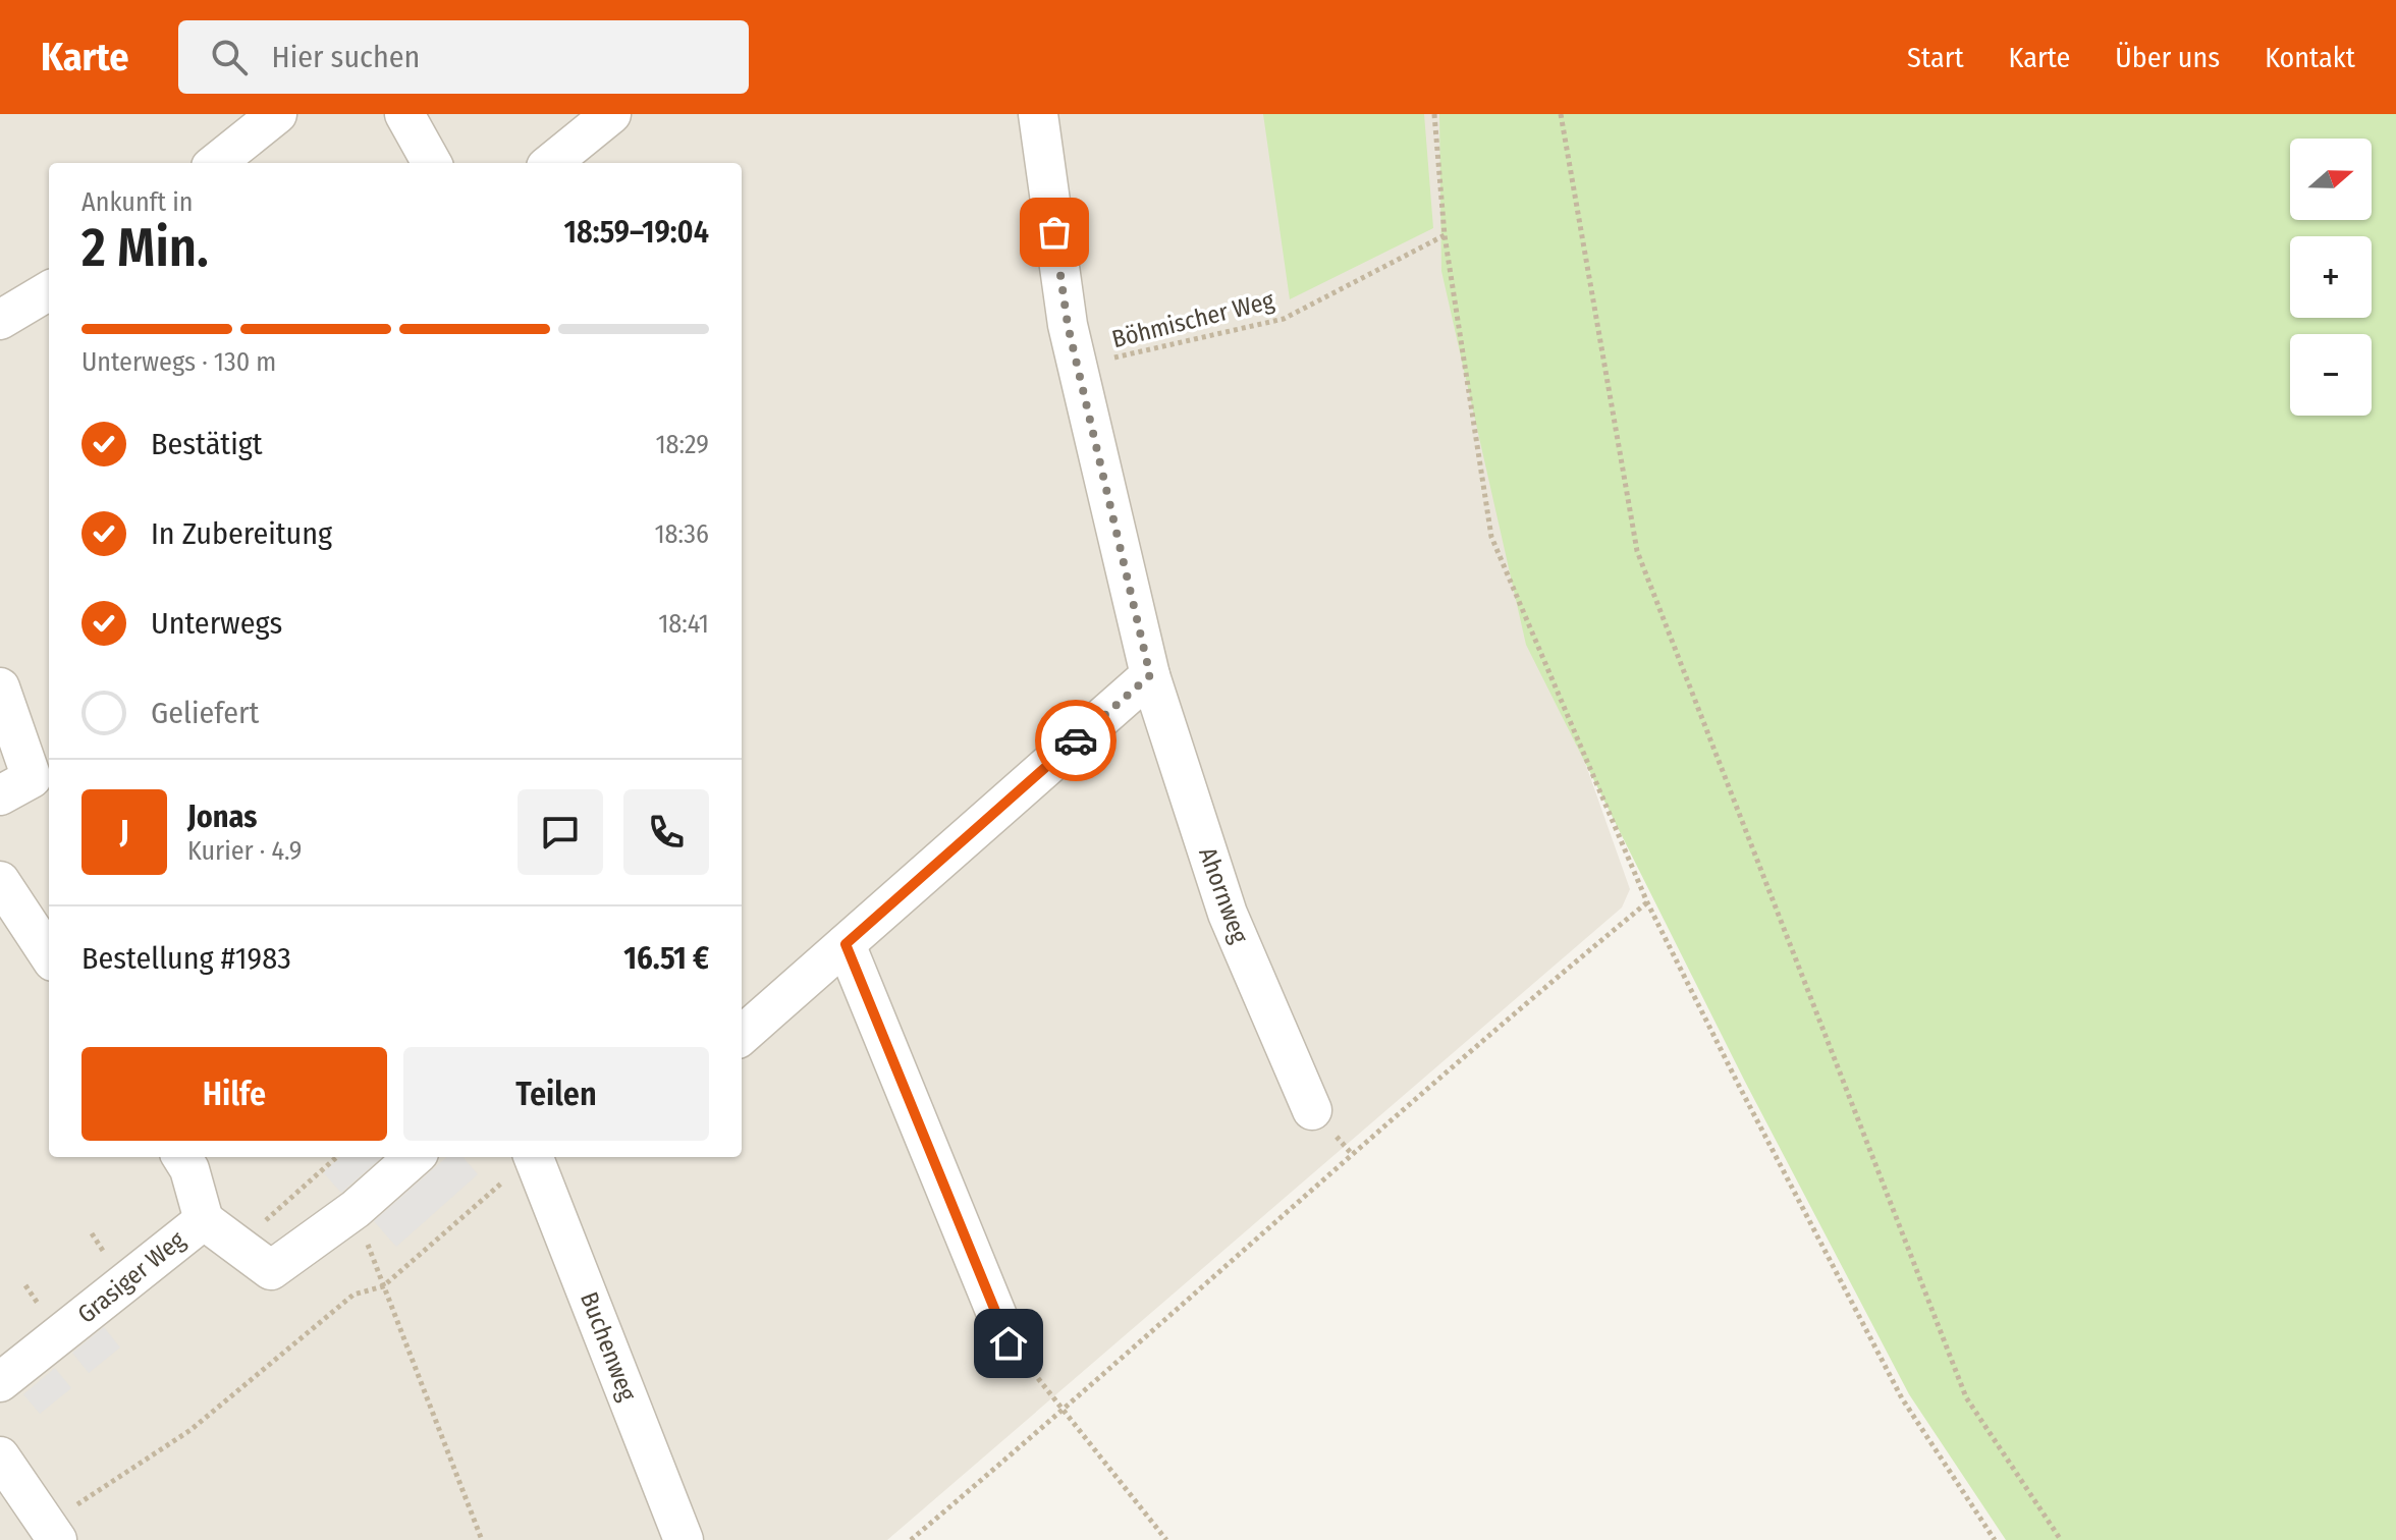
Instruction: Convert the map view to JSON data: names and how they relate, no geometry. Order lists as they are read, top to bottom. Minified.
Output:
{"streets":{"street":["Ahornweg","Grasiger Weg","Buchenweg"],"path":["Böhmischer Weg"]},"crossings":[["Böhmischer Weg","Ahornweg"]],"north":"right","page":{"header":"Karte","search":"Hier suchen","nav":["Start","Karte","Über uns","Kontakt"],"map_buttons":["+","−"],"heading":["2 Min.","Ankunft in","18:59–19:04"],"panel":["Jonas","Kurier · 4.9","Bestellung #1983","16.51 €"],"bar":"Unterwegs · 130 m","list":[["Bestätigt","18:29"],["In Zubereitung","18:36"],["Unterwegs","18:41"],"Geliefert"],"round":"J","buttons":["Hilfe","Teilen"]}}
